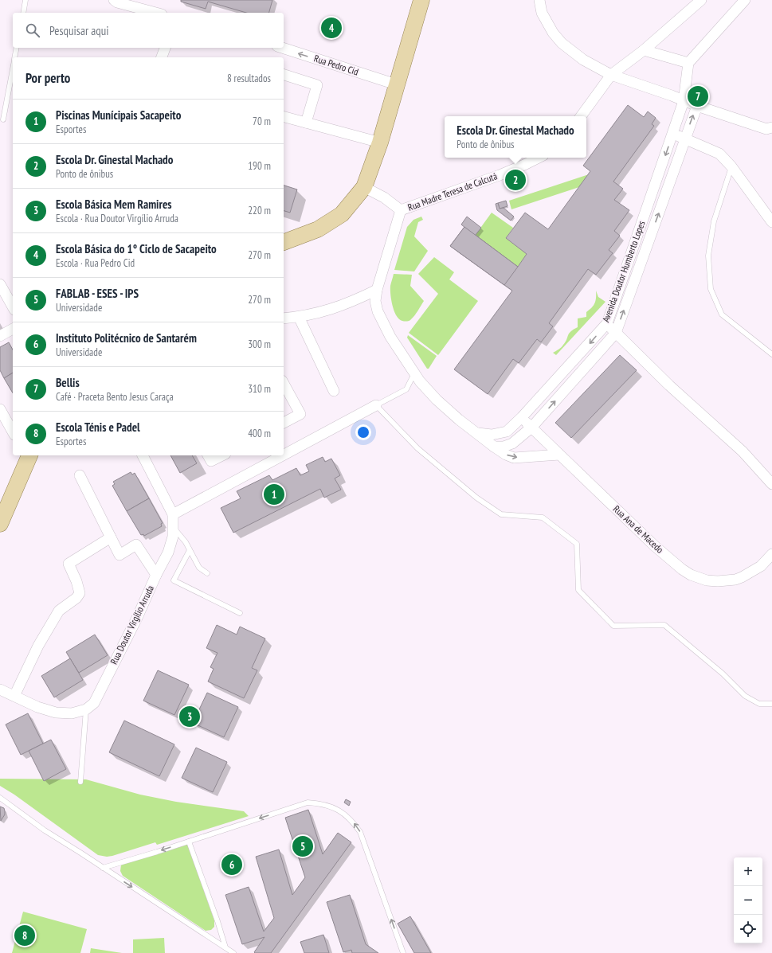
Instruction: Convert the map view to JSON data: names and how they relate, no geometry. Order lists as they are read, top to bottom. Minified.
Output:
{"streets":{"street":["Rua Pedro Cid","Rua Madre Teresa de Calcutá","Avenida Doutor Humberto Lopes","Rua Ana de Macedo","Rua Doutor Virgílio Arruda"]},"crossings":[["Avenida Doutor Humberto Lopes","Rua Ana de Macedo"]],"page":{"search":"Pesquisar aqui","pins":["4","7","2","1","3","5","6","8"],"heading":["Por perto","8 resultados"],"list":[{"mark":"1","name":"Piscinas Munícipais Sacapeito","note":"Esportes","value":"70 m"},{"mark":"2","name":"Escola Dr. Ginestal Machado","note":"Ponto de ônibus","value":"190 m"},{"mark":"3","name":"Escola Básica Mem Ramires","note":"Escola · Rua Doutor Virgílio Arruda","value":"220 m"},{"mark":"4","name":"Escola Básica do 1° Ciclo de Sacapeito","note":"Escola · Rua Pedro Cid","value":"270 m"},{"mark":"5","name":"FABLAB - ESES - IPS","note":"Universidade","value":"270 m"},{"mark":"6","name":"Instituto Politécnico de Santarém","note":"Universidade","value":"300 m"},{"mark":"7","name":"Bellis","note":"Café · Praceta Bento Jesus Caraça","value":"310 m"},{"mark":"8","name":"Escola Ténis e Padel","note":"Esportes","value":"400 m"}],"popup":["Escola Dr. Ginestal Machado","Ponto de ônibus"],"map_buttons":["+","−"]}}
